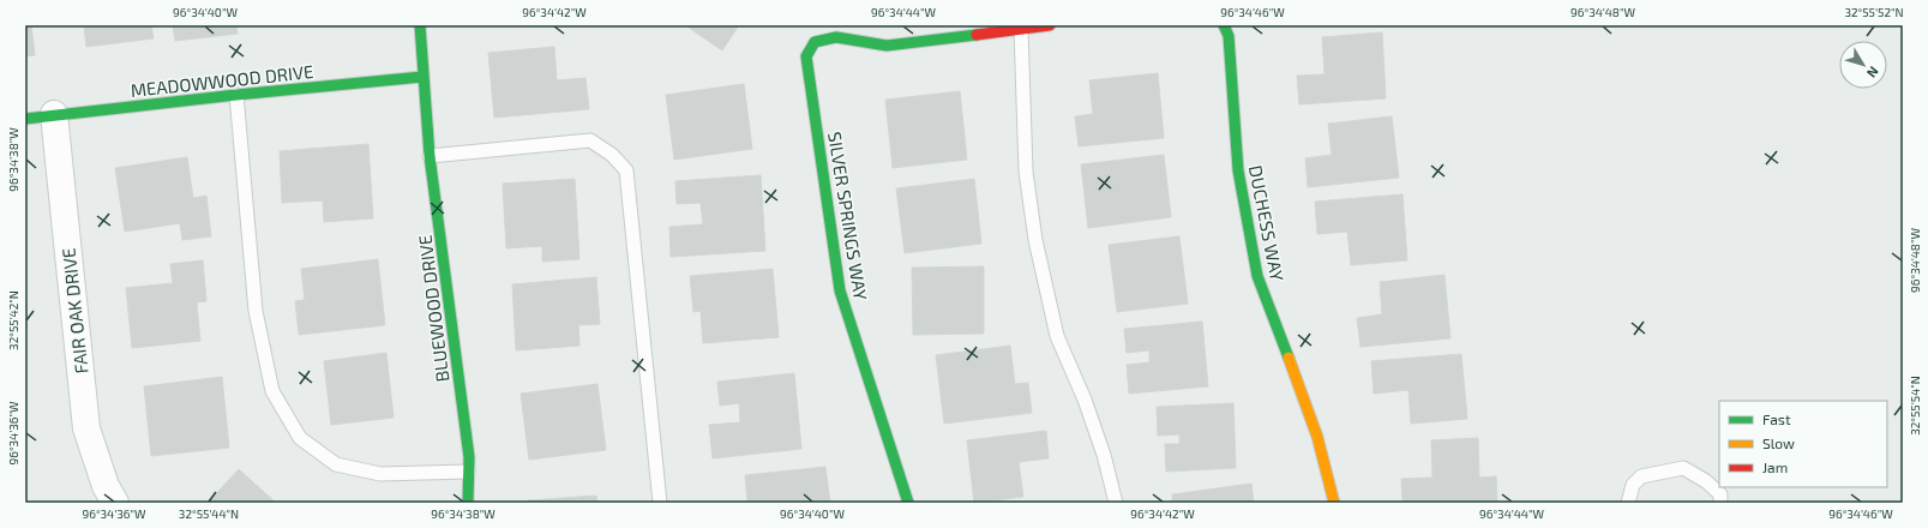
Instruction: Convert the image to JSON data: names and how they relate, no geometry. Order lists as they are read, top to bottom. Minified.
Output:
{"streets":{"street":["MEADOWWOOD DRIVE","SILVER SPRINGS WAY","DUCHESS WAY","BLUEWOOD DRIVE","FAIR OAK DRIVE"]},"crossings":[["MEADOWWOOD DRIVE","BLUEWOOD DRIVE"],["MEADOWWOOD DRIVE","FAIR OAK DRIVE"]],"legend":["Fast","Slow","Jam"],"north":"bottom right","coordinates":["96°34'40\"W","96°34'42\"W","96°34'44\"W","96°34'46\"W","96°34'48\"W","32°55'52\"N","96°34'38\"W","32°55'42\"N","32°55'54\"N","96°34'36\"W","32°55'44\"N"]}
